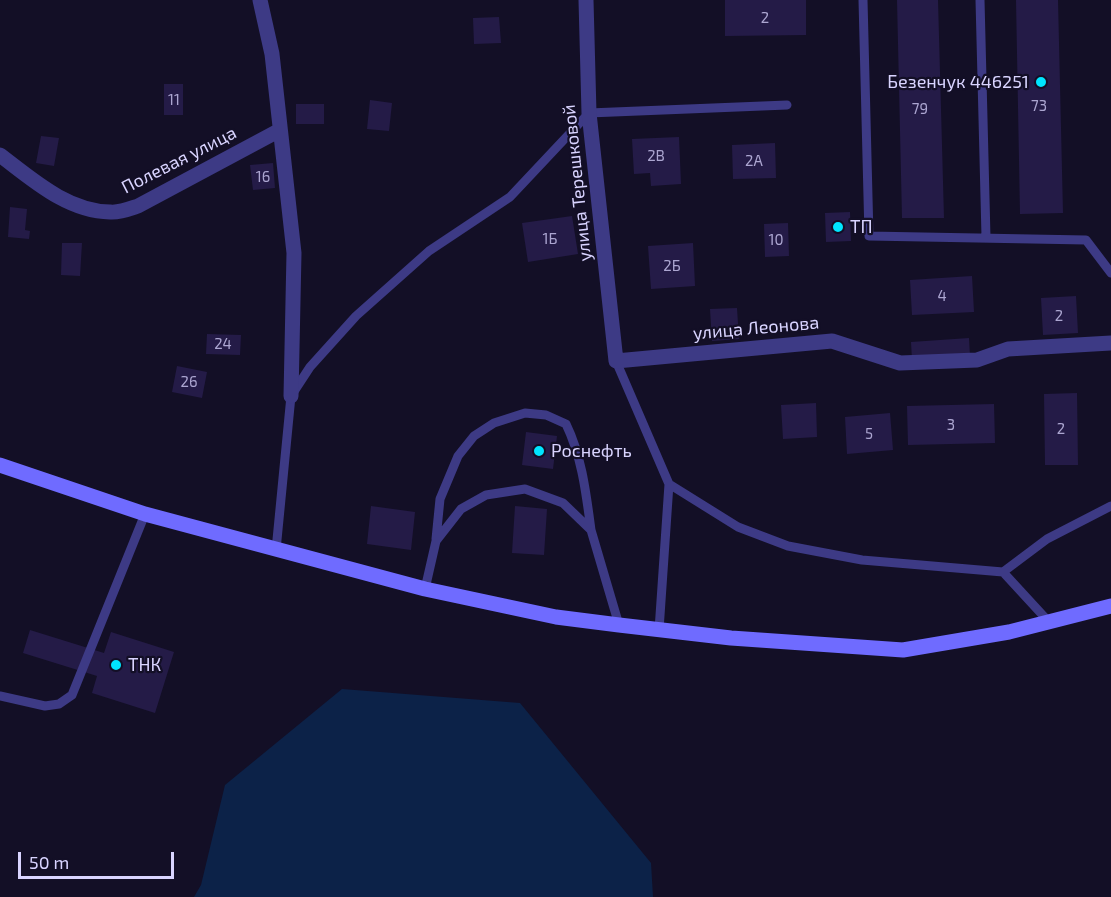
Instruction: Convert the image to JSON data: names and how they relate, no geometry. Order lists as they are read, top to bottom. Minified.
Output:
{"streets":{"street":["Полевая улица","улица Терешковой","улица Леонова"]},"crossings":[["улица Терешковой","улица Леонова"]],"places":["Безенчук 446251","ТП","Роснефть","ТНК"],"house_numbers":["2","11","73","79","2В","2А","16","1Б","10","2Б","4","2","24","26","3","2","5"],"scale_bar":"50 m"}
